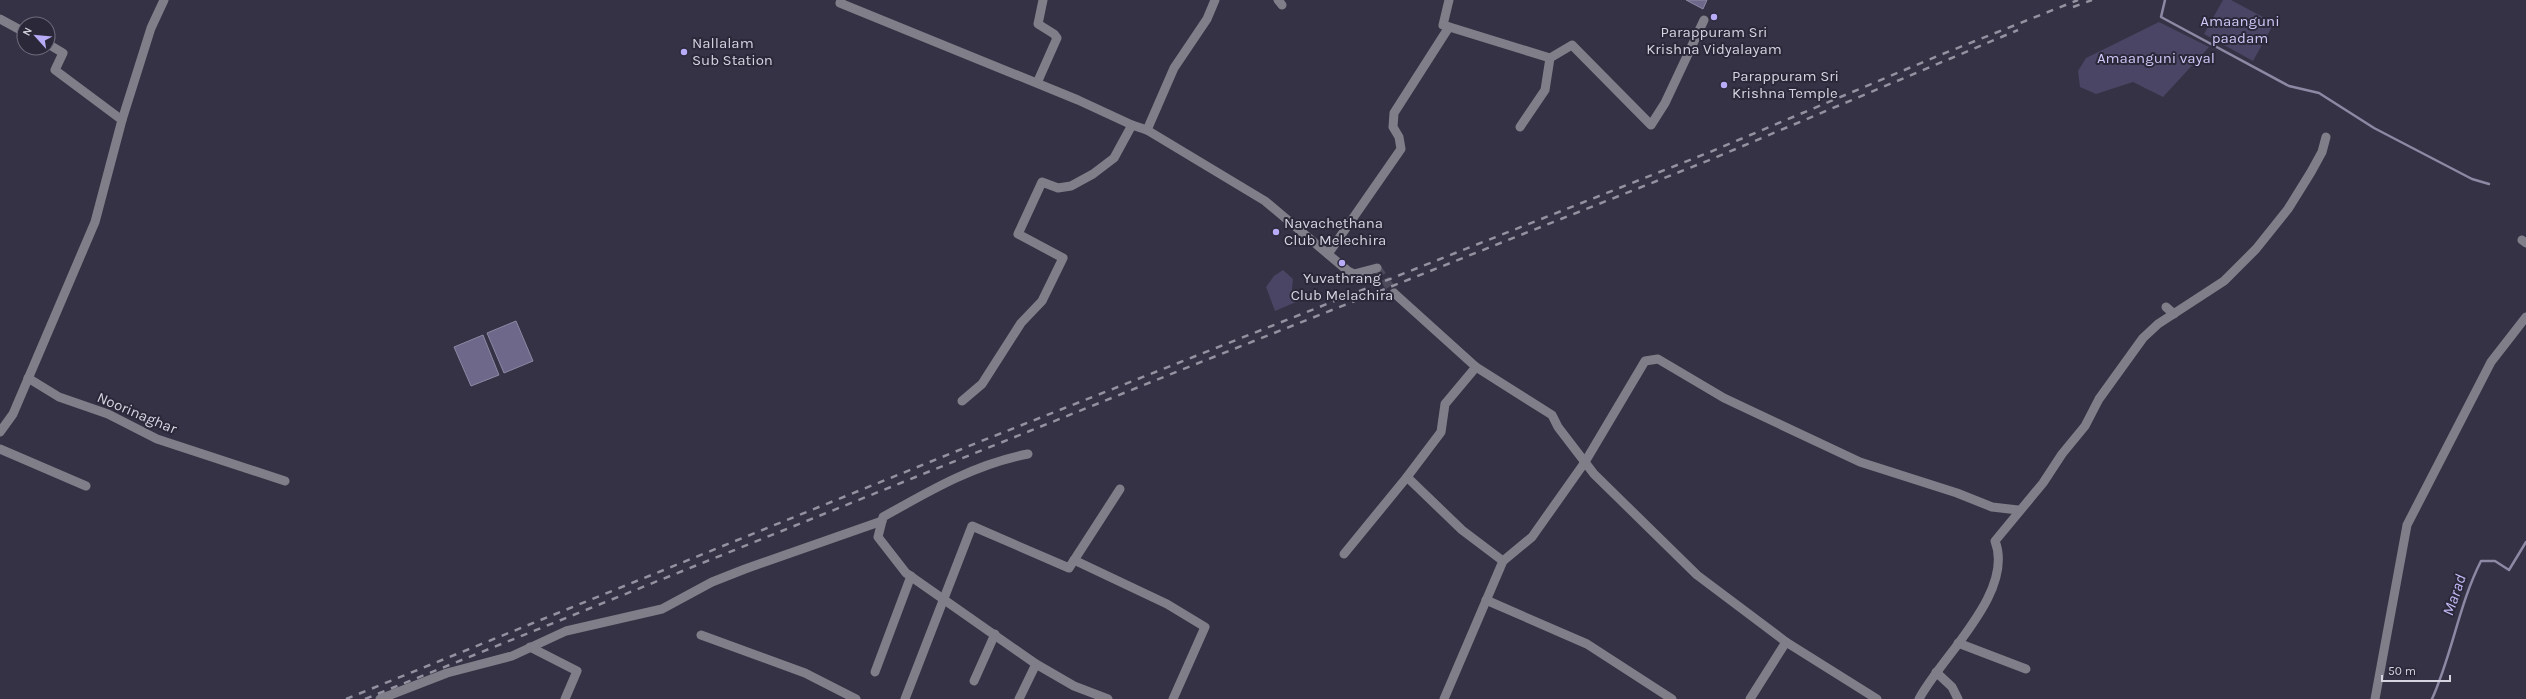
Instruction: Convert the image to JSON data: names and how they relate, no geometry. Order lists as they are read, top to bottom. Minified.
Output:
{"streets":{"street":["Noorinaghar"]},"water":["Marad"],"parks":["Amaanguni paadam","Amaanguni vayal"],"places":["Parappuram Sri Krishna Vidyalayam","Nallalam Sub Station","Parappuram Sri Krishna Temple","Navachethana Club Melechira","Yuvathrang Club Melachira"],"scale_bar":"50 m","north":"top left"}
